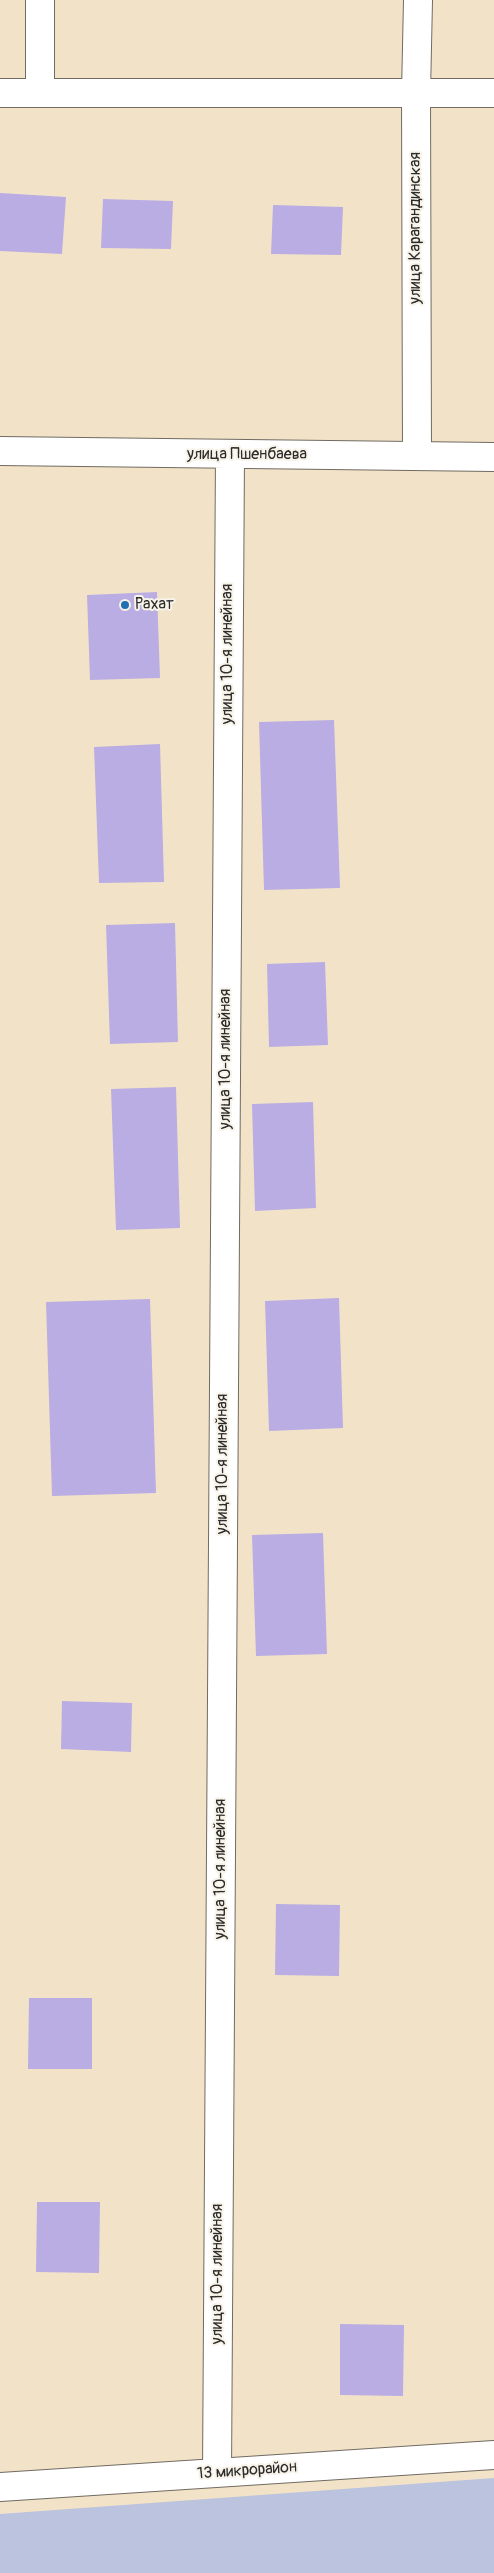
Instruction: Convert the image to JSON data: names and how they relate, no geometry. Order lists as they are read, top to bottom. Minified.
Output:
{"streets":{"street":["улица Карагандинская","улица Пшенбаева","улица 10-я линейная","13 микрорайон"]},"crossings":[["улица Карагандинская","улица Пшенбаева"],["улица Пшенбаева","улица 10-я линейная"],["улица 10-я линейная","13 микрорайон"]],"places":["Рахат"]}
